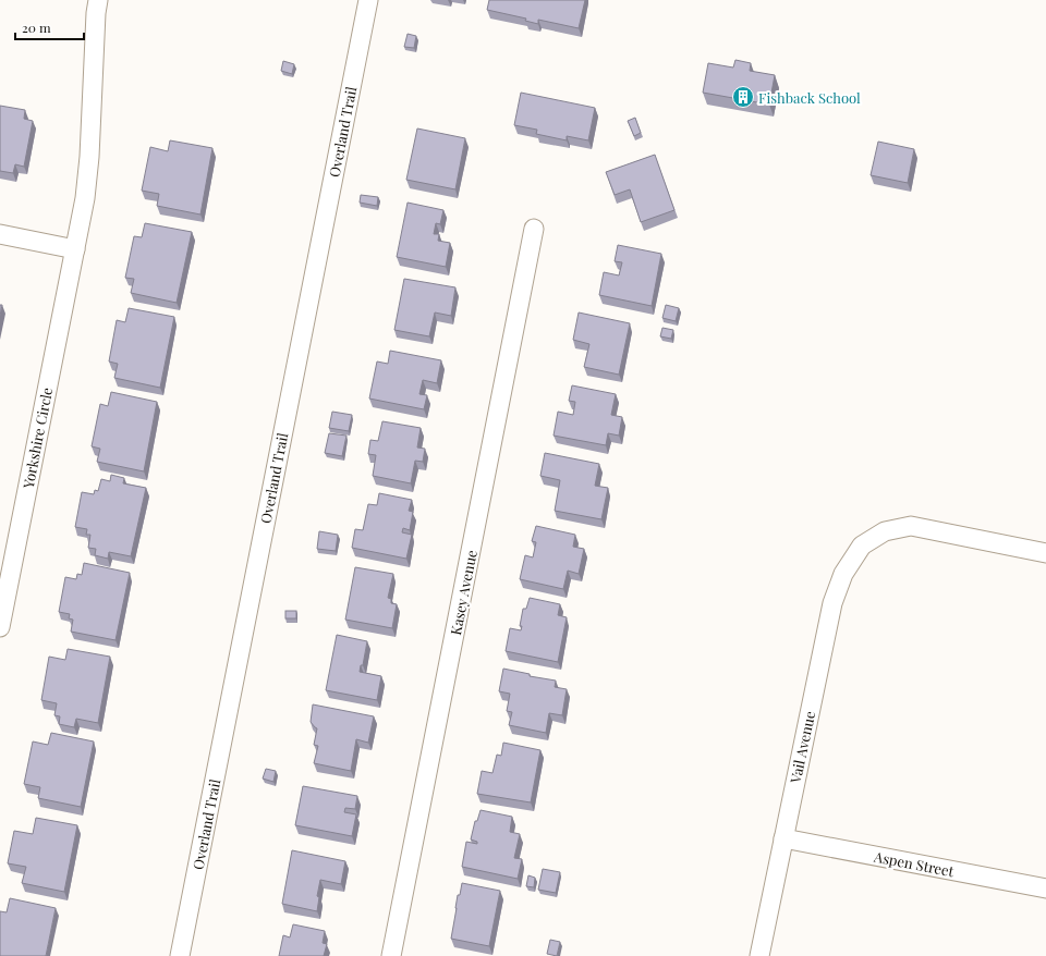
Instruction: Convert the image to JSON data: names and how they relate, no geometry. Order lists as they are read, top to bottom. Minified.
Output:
{"streets":{"street":["Overland Trail","Yorkshire Circle","Kasey Avenue","Vail Avenue","Aspen Street"]},"crossings":[["Vail Avenue","Aspen Street"]],"places":{"building":["Fishback School"]},"scale_bar":"20 m"}
